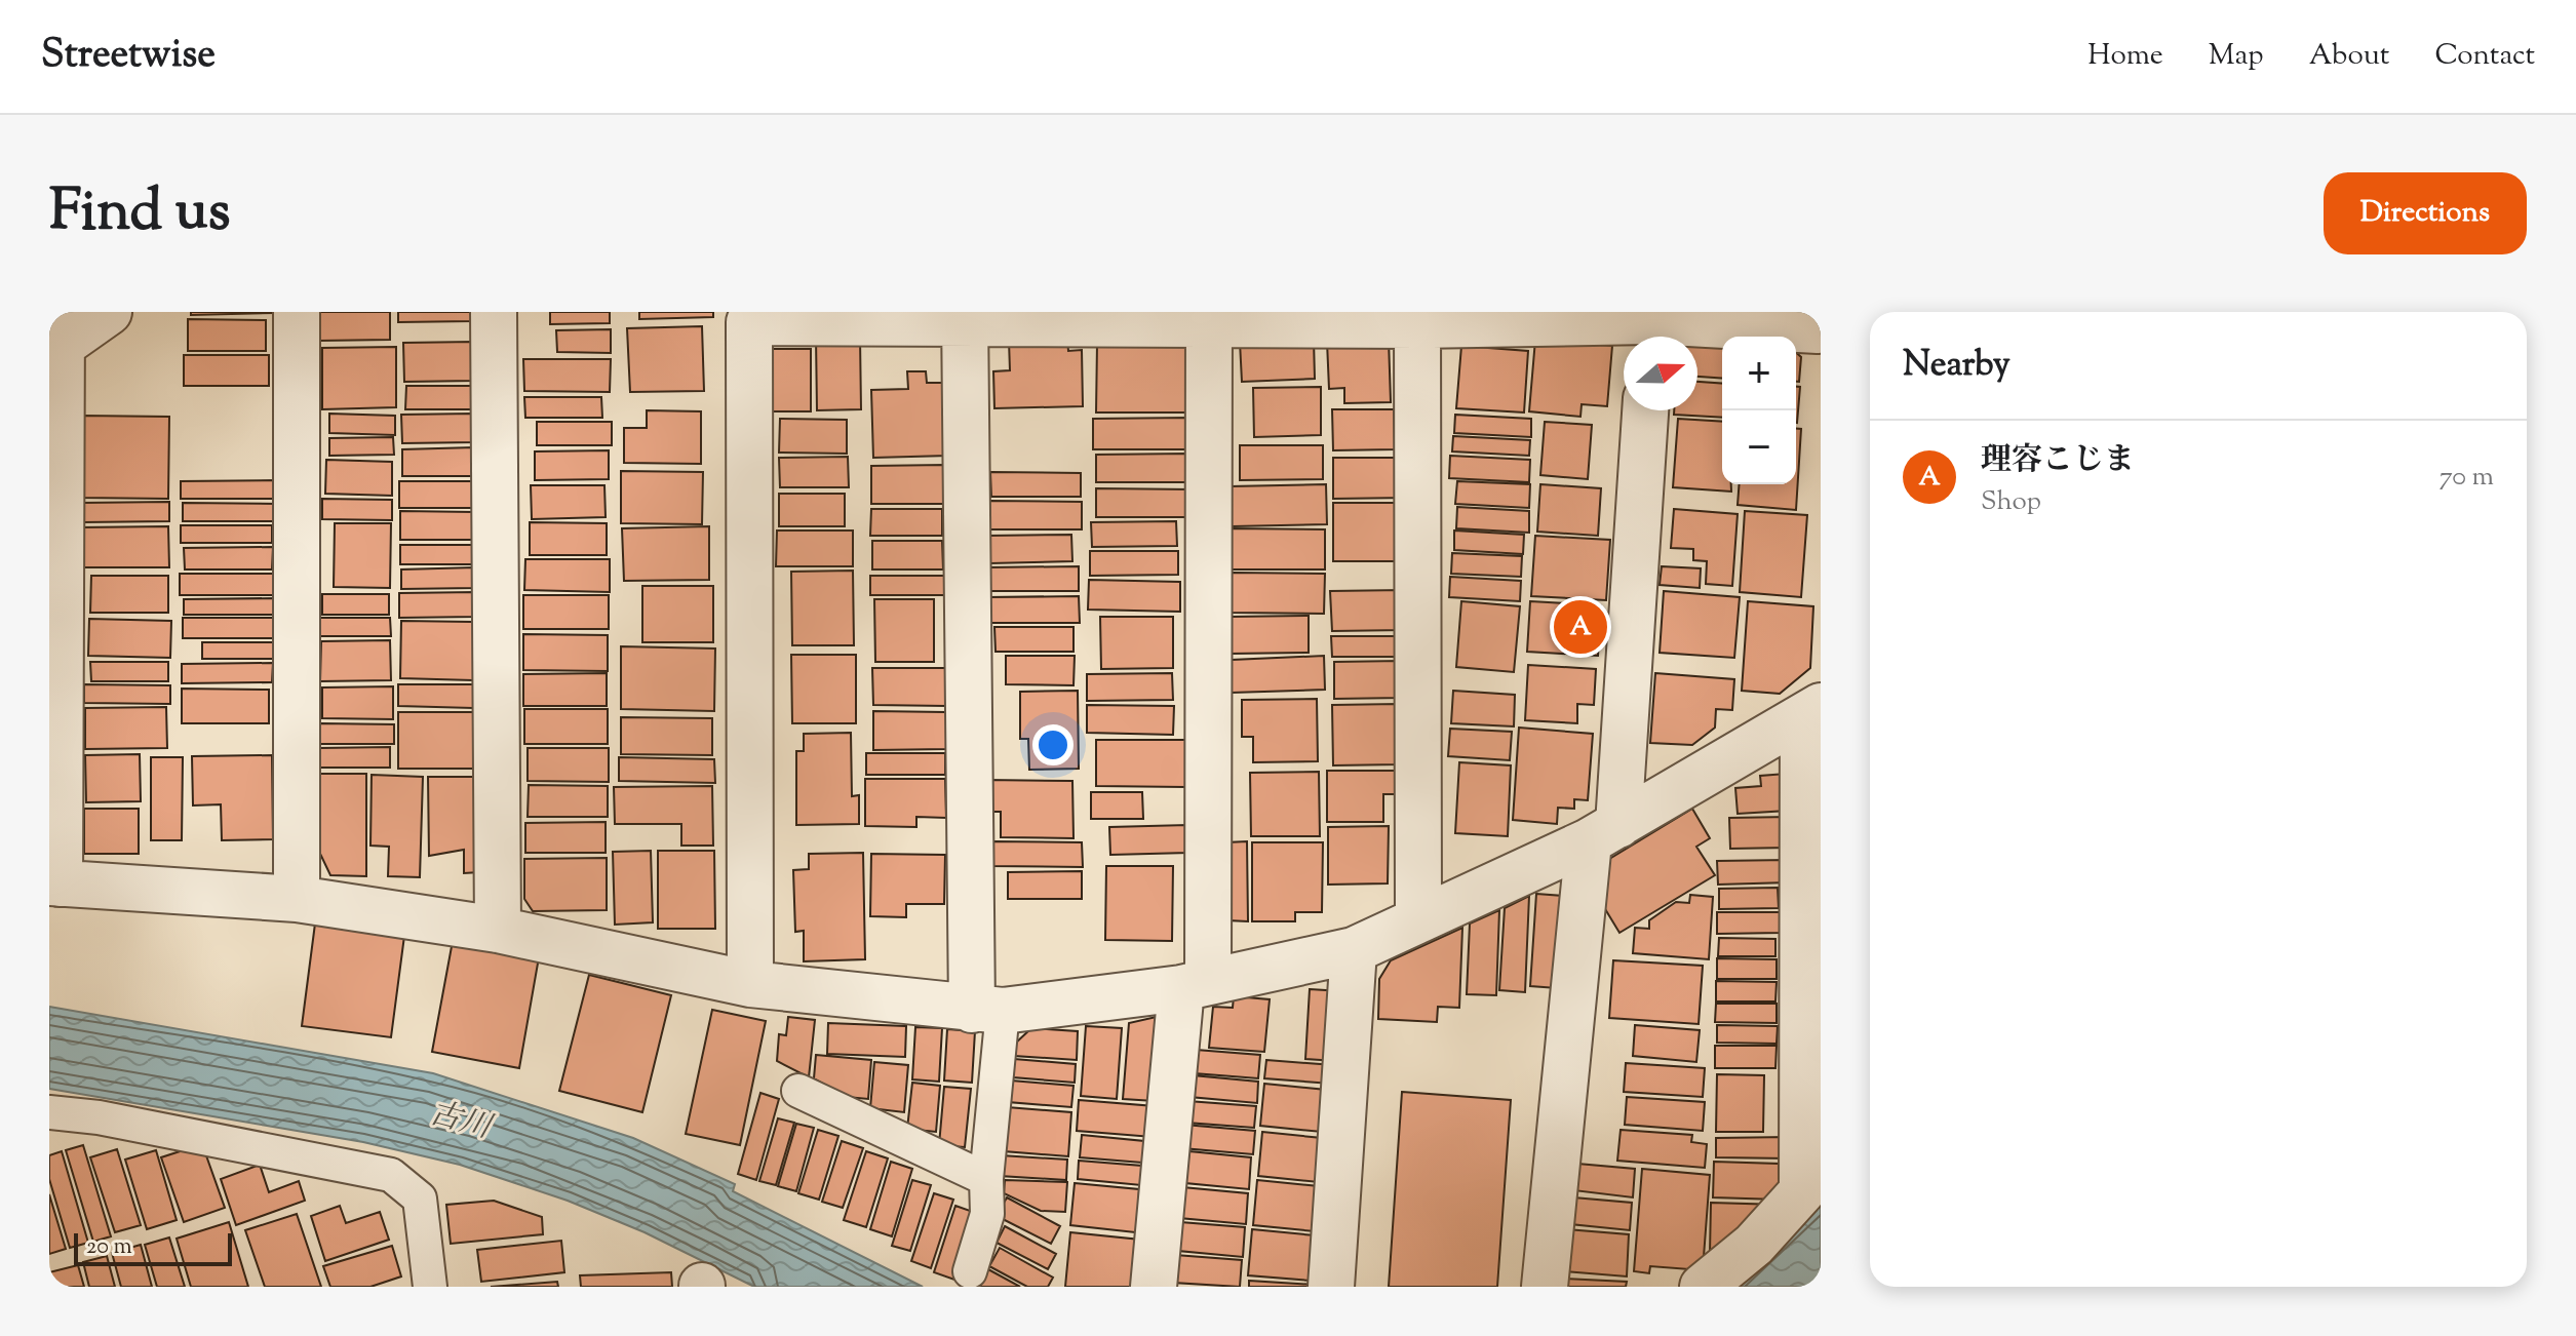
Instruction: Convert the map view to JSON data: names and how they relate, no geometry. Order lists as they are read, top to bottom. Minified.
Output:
{"water":["古川"],"scale_bar":"20 m","north":"right","page":{"header":"Streetwise","nav":["Home","Map","About","Contact"],"title":"Find us","buttons":"Directions","heading":"Nearby","map_buttons":["+","−"],"list":[{"mark":"A","name":"理容こじま","note":"Shop","value":"70 m"}],"pins":"A","scale":"20 m"}}
